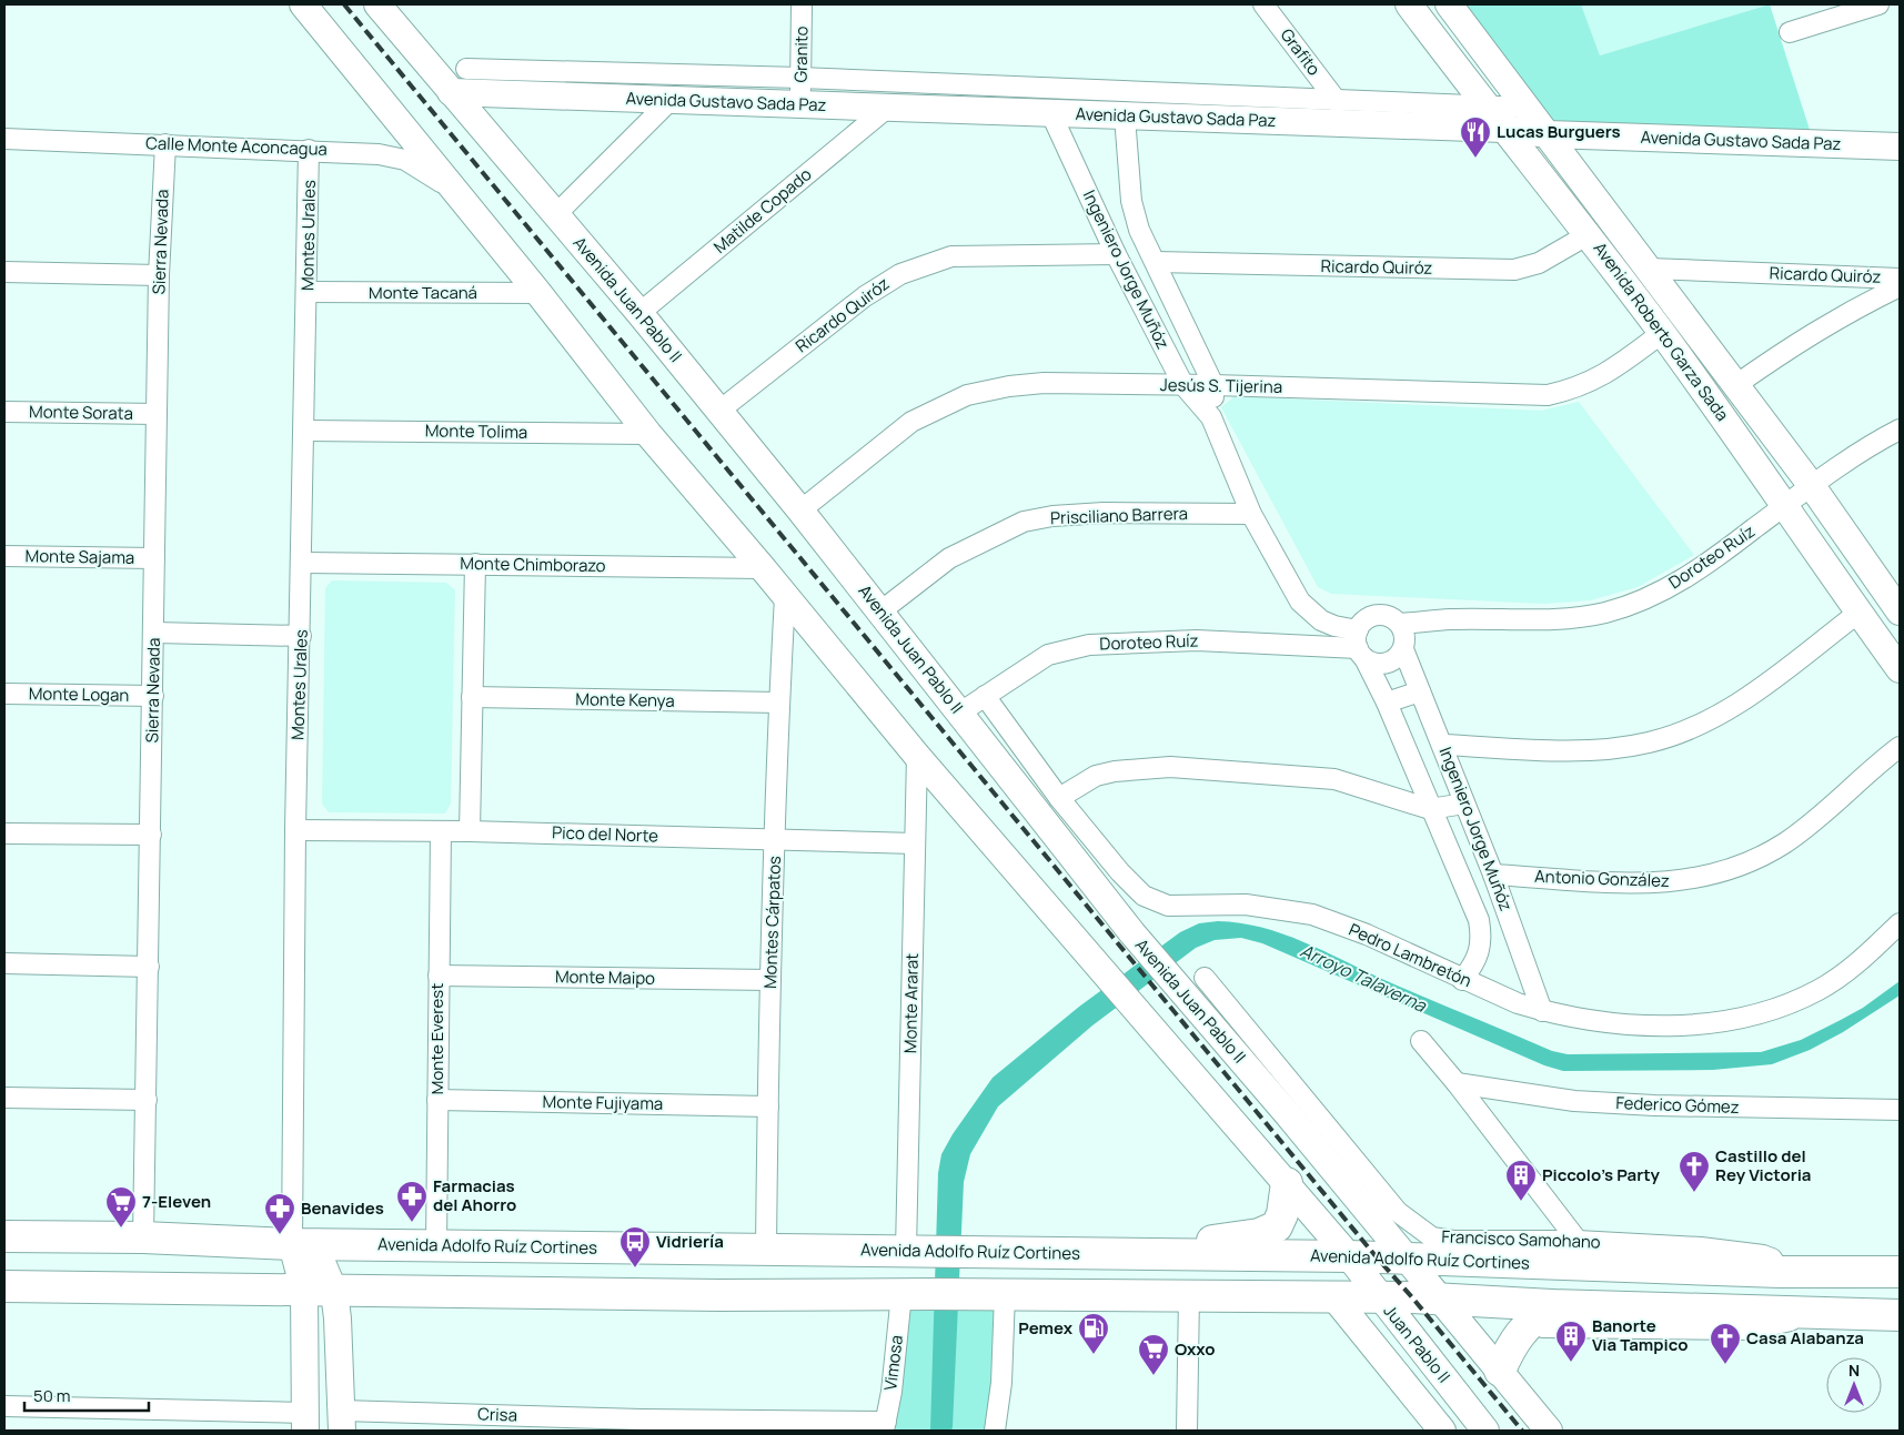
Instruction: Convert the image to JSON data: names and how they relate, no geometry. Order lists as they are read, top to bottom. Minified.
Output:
{"streets":{"main road":["Avenida Gustavo Sada Paz","Avenida Juan Pablo II","Avenida Roberto Garza Sada","Avenida Adolfo Ruíz Cortines","Juan Pablo II"],"street":["Grafito","Granito","Calle Monte Aconcagua","Matilde Copado","Montes Urales","Sierra Nevada","Ricardo Quiróz","Ingeniero Jorge Muñóz","Monte Tacaná","Jesús S. Tijerina","Monte Sorata","Monte Tolima","Prisciliano Barrera","Monte Sajama","Doroteo Ruíz","Monte Chimborazo","Monte Logan","Monte Kenya","Pico del Norte","Antonio González","Montes Cárpatos","Pedro Lambretón","Monte Maipo","Monte Ararat","Monte Everest","Monte Fujiyama","Federico Gómez","Francisco Samohano","Vimosa","Crisa"]},"crossings":[["Grafito","Avenida Gustavo Sada Paz"],["Granito","Avenida Gustavo Sada Paz"],["Avenida Gustavo Sada Paz","Matilde Copado"],["Avenida Gustavo Sada Paz","Ingeniero Jorge Muñóz"],["Avenida Gustavo Sada Paz","Avenida Juan Pablo II"],["Avenida Gustavo Sada Paz","Avenida Roberto Garza Sada"],["Calle Monte Aconcagua","Montes Urales"],["Calle Monte Aconcagua","Sierra Nevada"],["Matilde Copado","Avenida Juan Pablo II"],["Montes Urales","Monte Tacaná"],["Montes Urales","Monte Tolima"],["Montes Urales","Monte Chimborazo"],["Montes Urales","Pico del Norte"],["Montes Urales","Avenida Adolfo Ruíz Cortines"],["Sierra Nevada","Monte Sorata"],["Sierra Nevada","Monte Sajama"],["Sierra Nevada","Monte Logan"],["Sierra Nevada","Avenida Adolfo Ruíz Cortines"],["Ricardo Quiróz","Ingeniero Jorge Muñóz"],["Ricardo Quiróz","Avenida Juan Pablo II"],["Ricardo Quiróz","Avenida Roberto Garza Sada"],["Ingeniero Jorge Muñóz","Jesús S. Tijerina"],["Ingeniero Jorge Muñóz","Prisciliano Barrera"],["Ingeniero Jorge Muñóz","Doroteo Ruíz"],["Ingeniero Jorge Muñóz","Antonio González"],["Ingeniero Jorge Muñóz","Pedro Lambretón"],["Avenida Juan Pablo II","Jesús S. Tijerina"],["Avenida Juan Pablo II","Prisciliano Barrera"],["Avenida Juan Pablo II","Doroteo Ruíz"],["Avenida Juan Pablo II","Avenida Adolfo Ruíz Cortines"],["Avenida Roberto Garza Sada","Jesús S. Tijerina"],["Avenida Roberto Garza Sada","Doroteo Ruíz"],["Doroteo Ruíz","Pedro Lambretón"],["Monte Kenya","Montes Cárpatos"],["Pico del Norte","Montes Cárpatos"],["Pico del Norte","Monte Ararat"],["Pico del Norte","Monte Everest"],["Montes Cárpatos","Monte Maipo"],["Montes Cárpatos","Monte Fujiyama"],["Montes Cárpatos","Avenida Adolfo Ruíz Cortines"],["Monte Maipo","Monte Everest"],["Monte Ararat","Avenida Adolfo Ruíz Cortines"],["Monte Everest","Monte Fujiyama"],["Monte Everest","Avenida Adolfo Ruíz Cortines"],["Francisco Samohano","Avenida Adolfo Ruíz Cortines"],["Avenida Adolfo Ruíz Cortines","Juan Pablo II"],["Vimosa","Crisa"]],"water":["Arroyo Talaverna"],"places":{"restaurant":["Lucas Burguers"],"church":["Castillo del Rey Victoria","Casa Alabanza"],"building":["Piccolo's Party","Banorte Via Tampico"],"pharmacy":["Farmacias del Ahorro","Benavides"],"supermarket":["7-Eleven","Oxxo"],"bus stop":["Vidriería"],"fuel station":["Pemex"]},"scale_bar":"50 m","north":"top"}
